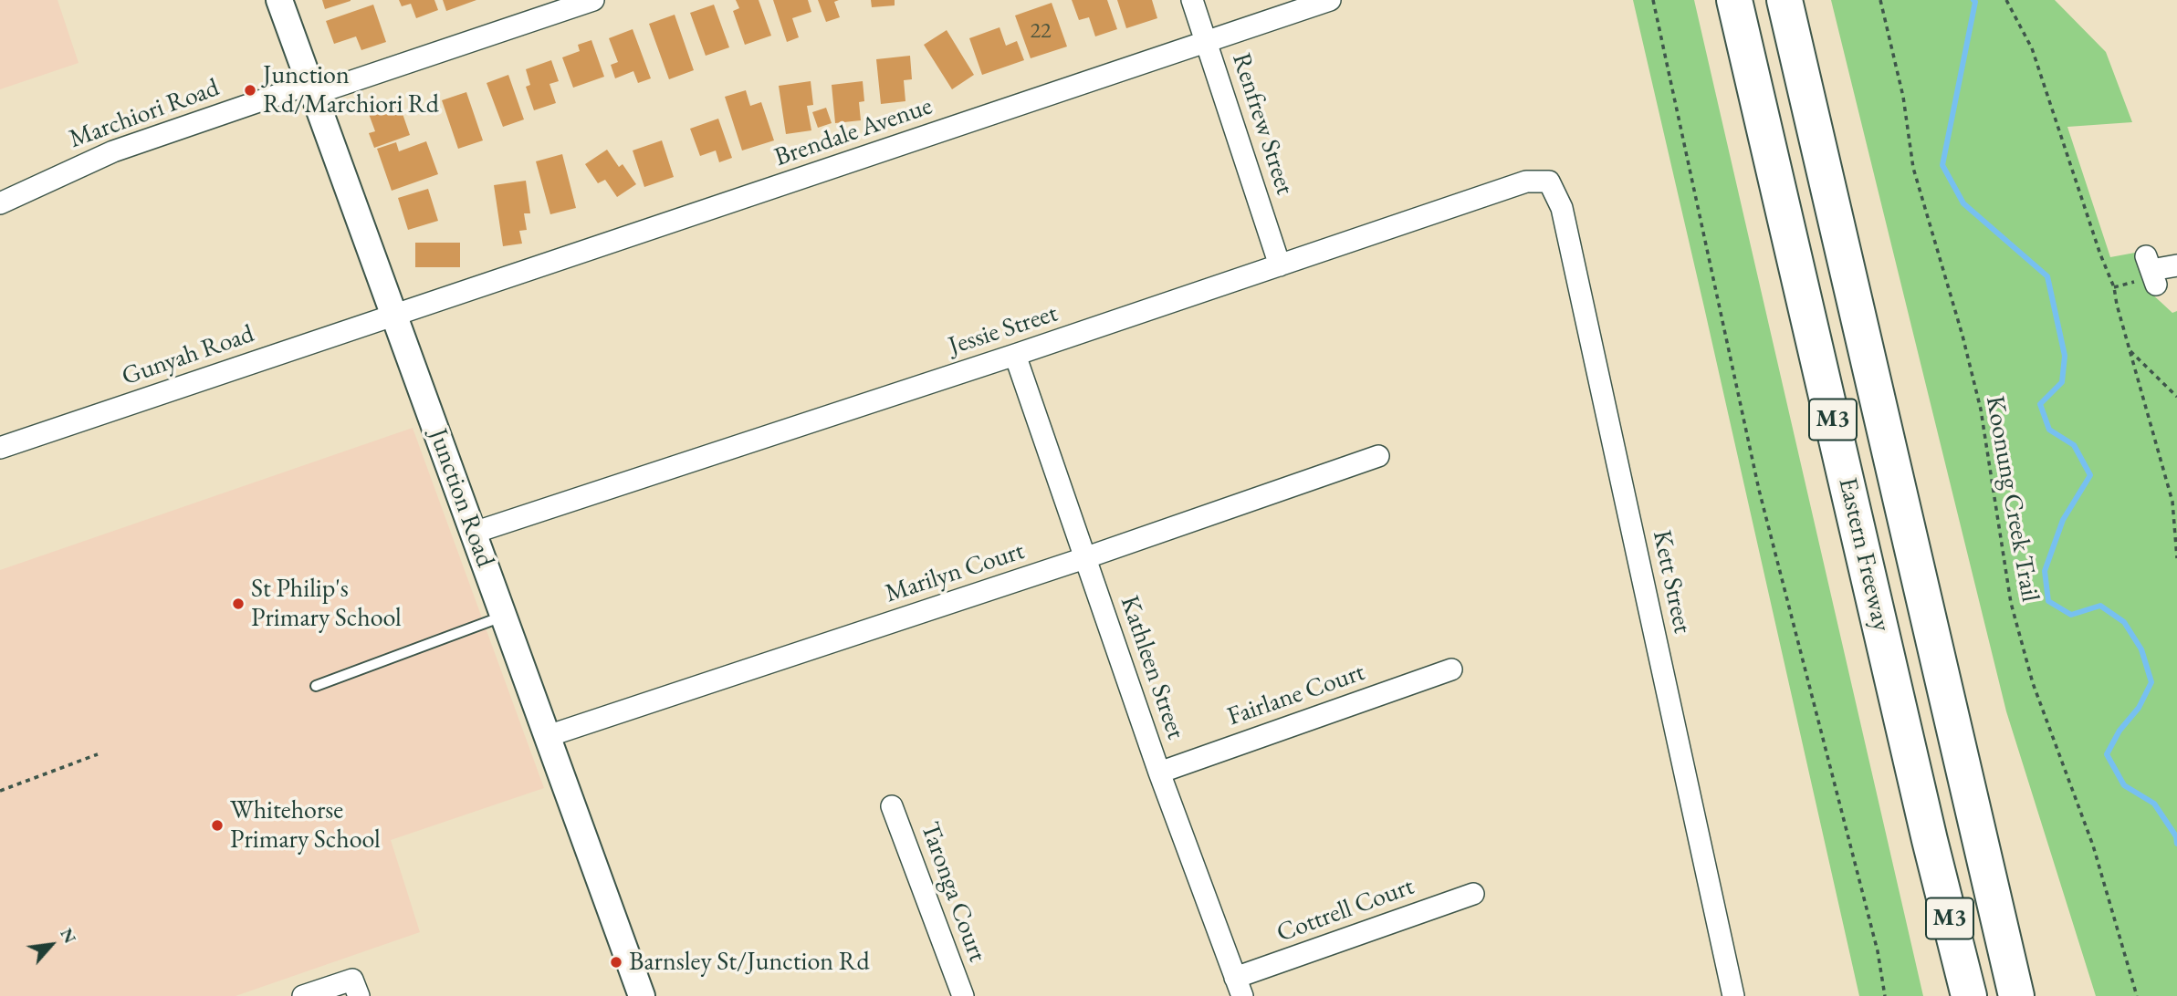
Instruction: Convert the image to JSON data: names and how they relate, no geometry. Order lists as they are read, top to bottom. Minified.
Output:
{"streets":{"highway":["M3","Eastern Freeway"],"street":["Marchiori Road","Renfrew Street","Brendale Avenue","Jessie Street","Gunyah Road","Junction Road","Marilyn Court","Kett Street","Kathleen Street","Fairlane Court","Taronga Court","Cottrell Court"],"path":["Koonung Creek Trail"]},"crossings":[["Marchiori Road","Junction Road"],["Renfrew Street","Brendale Avenue"],["Renfrew Street","Jessie Street"],["Brendale Avenue","Gunyah Road"],["Brendale Avenue","Junction Road"],["Jessie Street","Junction Road"],["Jessie Street","Kett Street"],["Jessie Street","Kathleen Street"],["Gunyah Road","Junction Road"],["Junction Road","Marilyn Court"],["Marilyn Court","Kathleen Street"],["Kathleen Street","Fairlane Court"],["Kathleen Street","Cottrell Court"]],"places":["Junction Rd/Marchiori Rd","St Philip's Primary School","Whitehorse Primary School","Barnsley St/Junction Rd"],"house_numbers":["22"],"north":"top right"}
